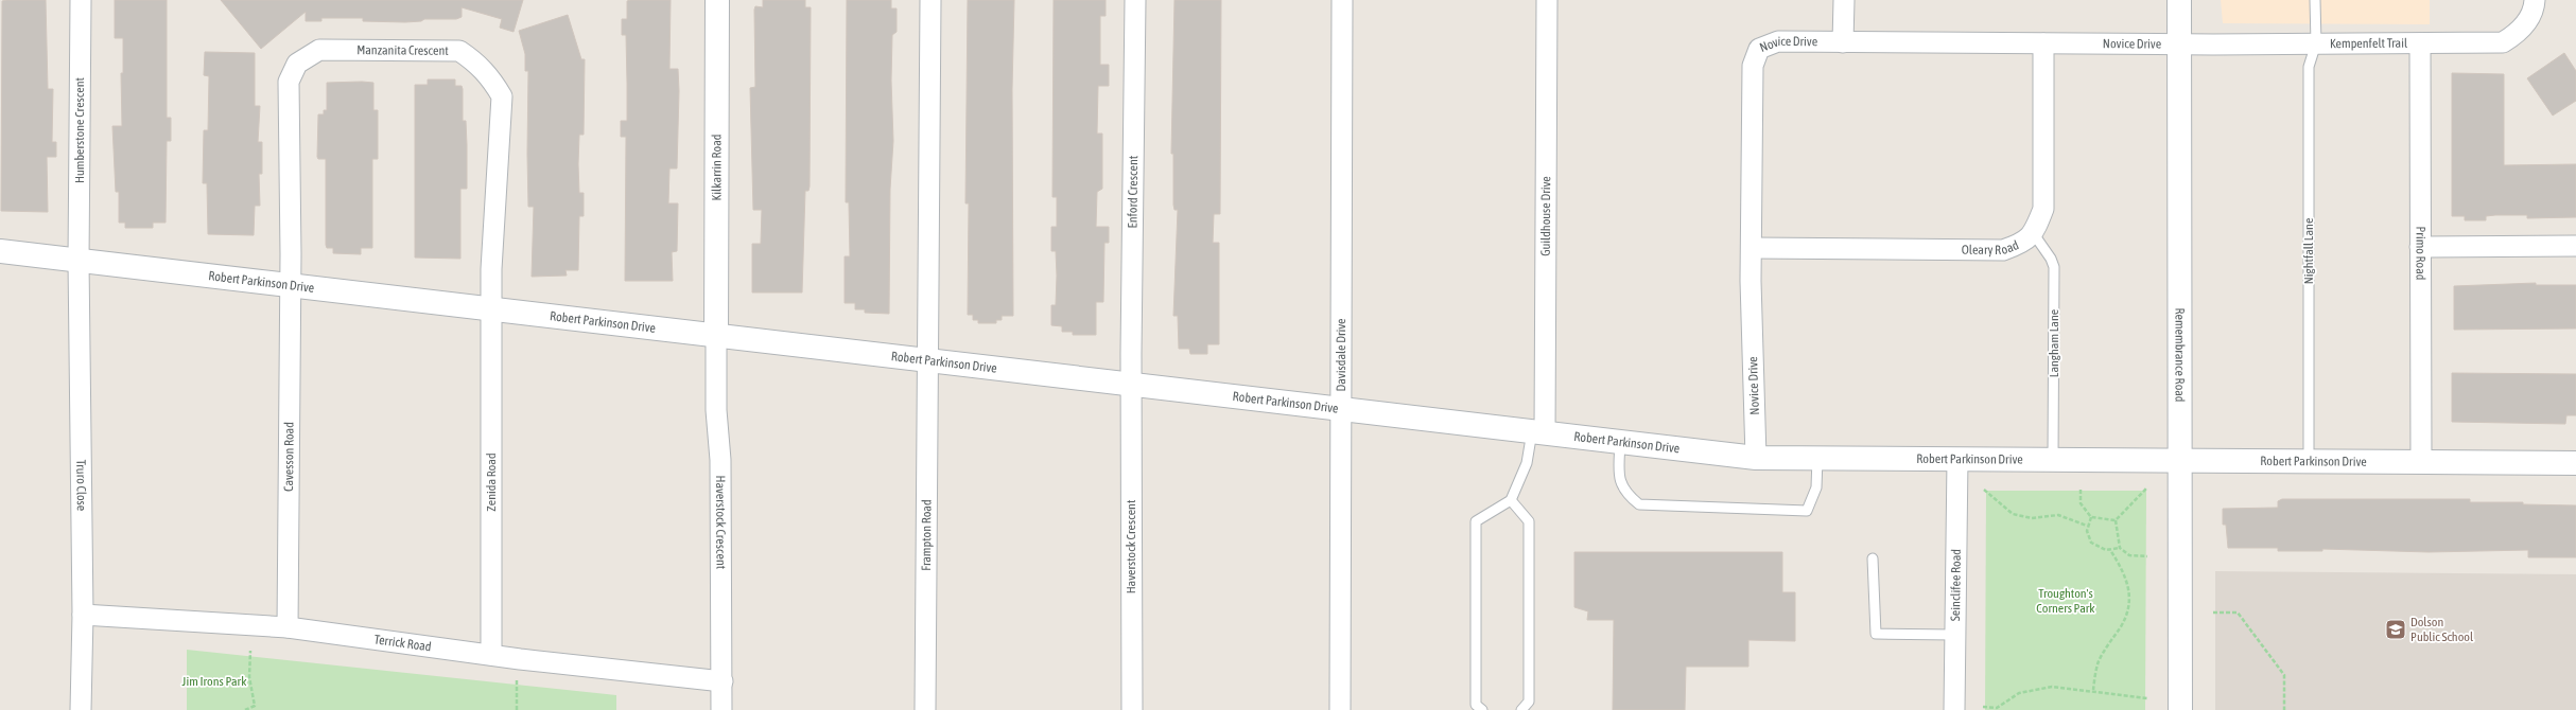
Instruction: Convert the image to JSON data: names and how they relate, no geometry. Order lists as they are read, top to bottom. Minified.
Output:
{"streets":{"street":["Novice Drive","Kempenfelt Trail","Manzanita Crescent","Humberstone Crescent","Kilkarrin Road","Enford Crescent","Guildhouse Drive","Oleary Road","Primo Road","Robert Parkinson Drive","Davisdale Drive","Remembrance Road","Cavesson Road","Zenida Road","Truro Close","Haverstock Crescent","Frampton Road","Seinclifee Road","Terrick Road"],"lane":["Nightfall Lane","Langham Lane"]},"crossings":[["Novice Drive","Kempenfelt Trail"],["Novice Drive","Oleary Road"],["Novice Drive","Robert Parkinson Drive"],["Novice Drive","Remembrance Road"],["Kempenfelt Trail","Nightfall Lane"],["Kempenfelt Trail","Primo Road"],["Kempenfelt Trail","Remembrance Road"],["Manzanita Crescent","Robert Parkinson Drive"],["Manzanita Crescent","Cavesson Road"],["Manzanita Crescent","Zenida Road"],["Humberstone Crescent","Robert Parkinson Drive"],["Humberstone Crescent","Truro Close"],["Kilkarrin Road","Robert Parkinson Drive"],["Kilkarrin Road","Haverstock Crescent"],["Enford Crescent","Robert Parkinson Drive"],["Enford Crescent","Haverstock Crescent"],["Guildhouse Drive","Robert Parkinson Drive"],["Oleary Road","Langham Lane"],["Nightfall Lane","Robert Parkinson Drive"],["Primo Road","Robert Parkinson Drive"],["Robert Parkinson Drive","Langham Lane"],["Robert Parkinson Drive","Davisdale Drive"],["Robert Parkinson Drive","Remembrance Road"],["Robert Parkinson Drive","Cavesson Road"],["Robert Parkinson Drive","Zenida Road"],["Robert Parkinson Drive","Truro Close"],["Robert Parkinson Drive","Haverstock Crescent"],["Robert Parkinson Drive","Frampton Road"],["Robert Parkinson Drive","Seinclifee Road"],["Cavesson Road","Terrick Road"],["Zenida Road","Terrick Road"],["Truro Close","Terrick Road"],["Haverstock Crescent","Terrick Road"]],"parks":["Troughton's Corners Park","Jim Irons Park"],"places":{"school or university":["Dolson Public School"]}}
